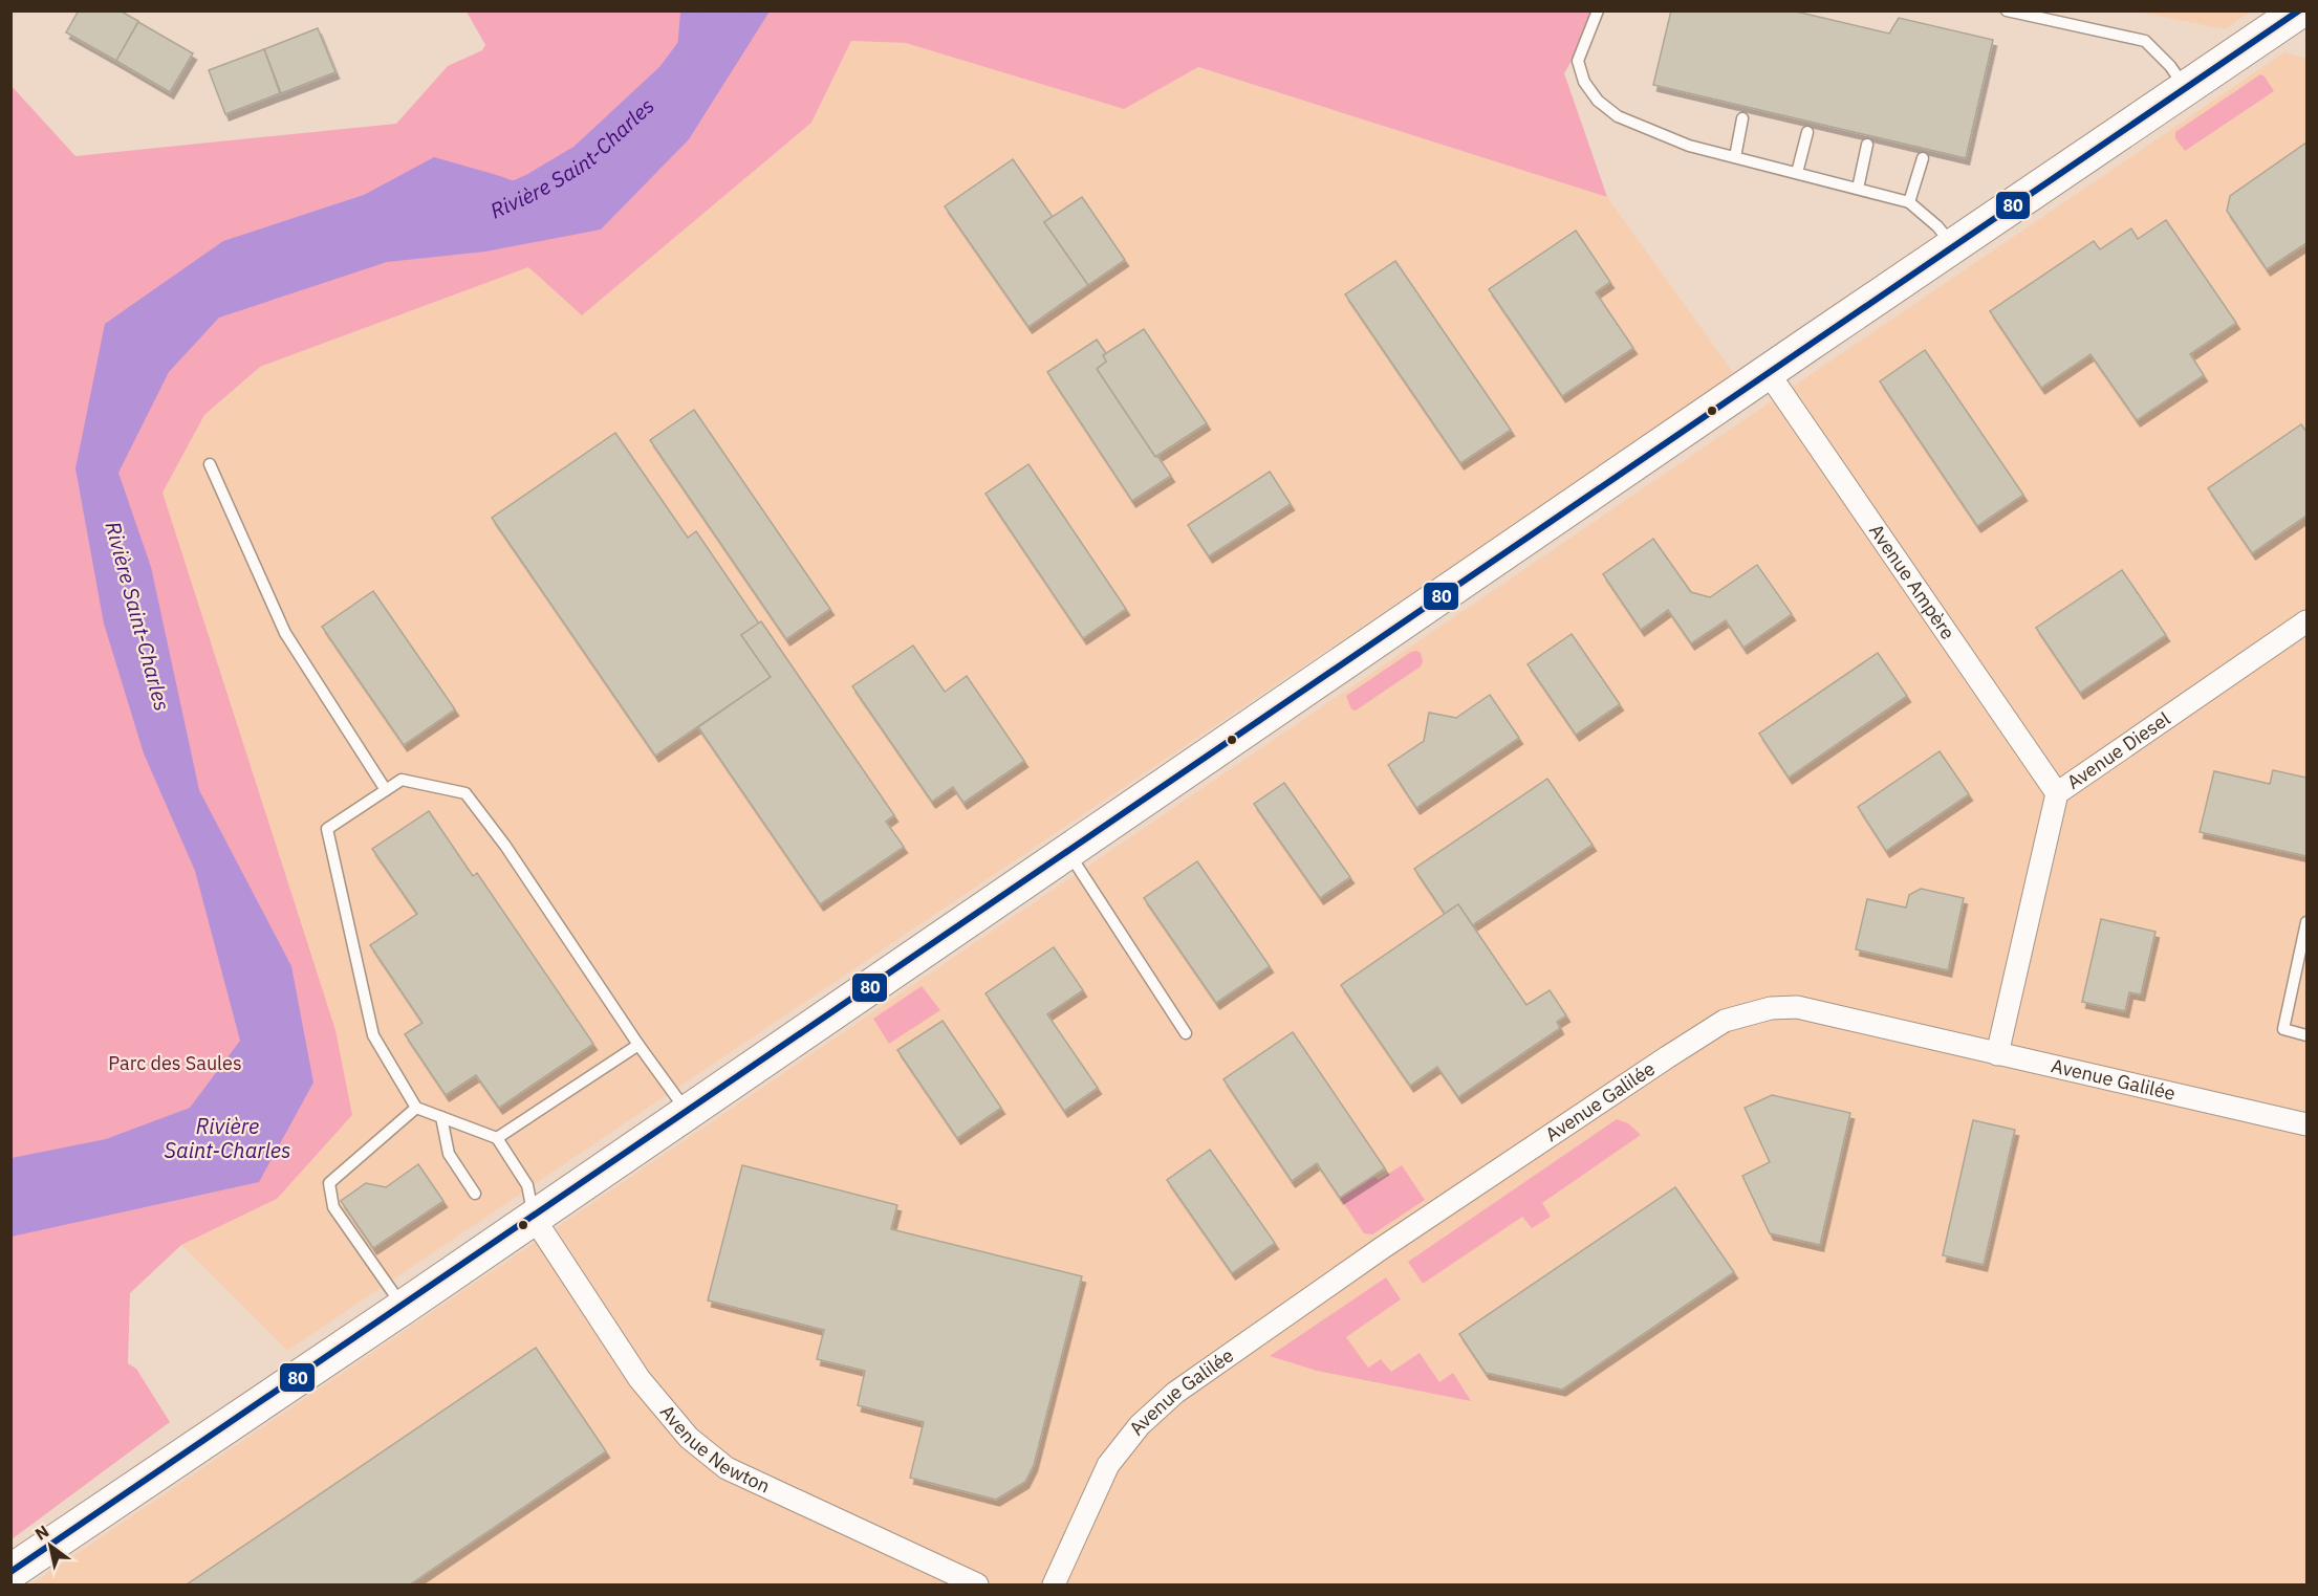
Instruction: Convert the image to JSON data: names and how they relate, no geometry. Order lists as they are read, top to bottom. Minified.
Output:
{"streets":{"street":["Avenue Ampère","Avenue Diesel","Avenue Galilée","Avenue Newton"]},"crossings":[["Avenue Ampère","Avenue Diesel"],["Avenue Diesel","Avenue Galilée"]],"water":["Rivière Saint-Charles"],"parks":["Parc des Saules"],"lines":["transit line 80"],"north":"top left"}
